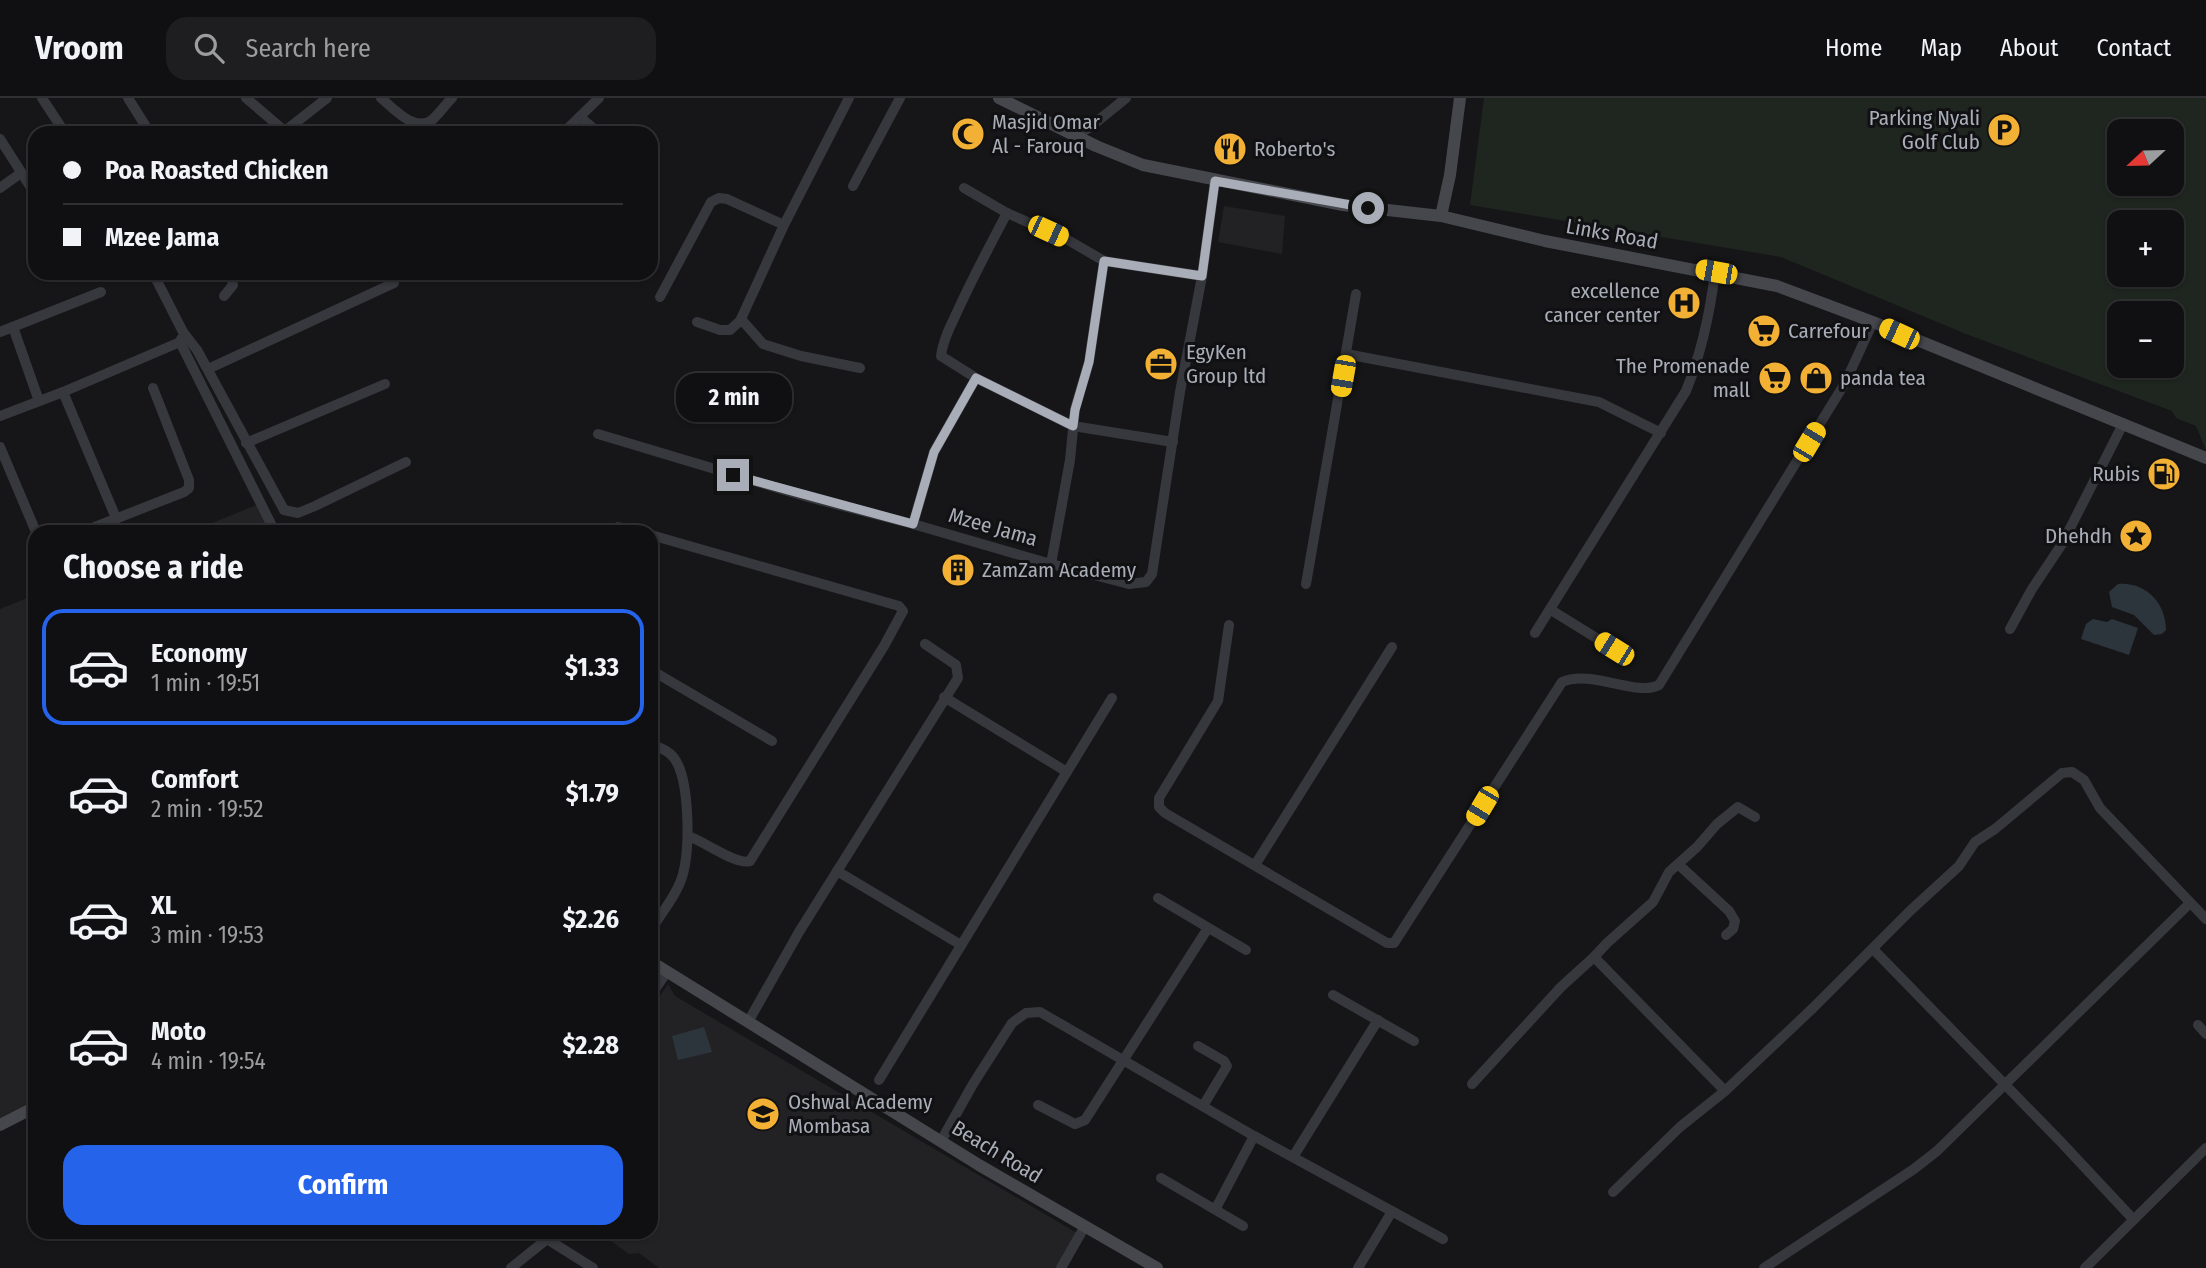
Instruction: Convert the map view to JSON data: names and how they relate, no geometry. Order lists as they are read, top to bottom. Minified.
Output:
{"streets":{"main road":["Links Road","Beach Road"],"street":["Mzee Jama"]},"crossings":[["Links Road","Mzee Jama"]],"places":{"parking":["Parking Nyali Golf Club"],"mosque":["Masjid Omar Al - Farouq"],"restaurant":["Roberto's"],"hospital":["excellence cancer center"],"supermarket":["Carrefour","The Promenade mall"],"office":["EgyKen Group ltd"],"shop":["panda tea"],"fuel station":["Rubis"],"place":["Dhehdh"],"building":["ZamZam Academy"],"school or university":["Oshwal Academy Mombasa"]},"north":"left","page":{"header":"Vroom","search":"Search here","nav":["Home","Map","About","Contact"],"map_buttons":["+","−"],"banner":["Poa Roasted Chicken","Mzee Jama"],"bubble":"2 min","heading":"Choose a ride","list":[{"name":"Economy","note":"1 min · 19:51","value":"$1.33"},{"name":"Comfort","note":"2 min · 19:52","value":"$1.79"},{"name":"XL","note":"3 min · 19:53","value":"$2.26"},{"name":"Moto","note":"4 min · 19:54","value":"$2.28"}],"buttons":"Confirm"}}
